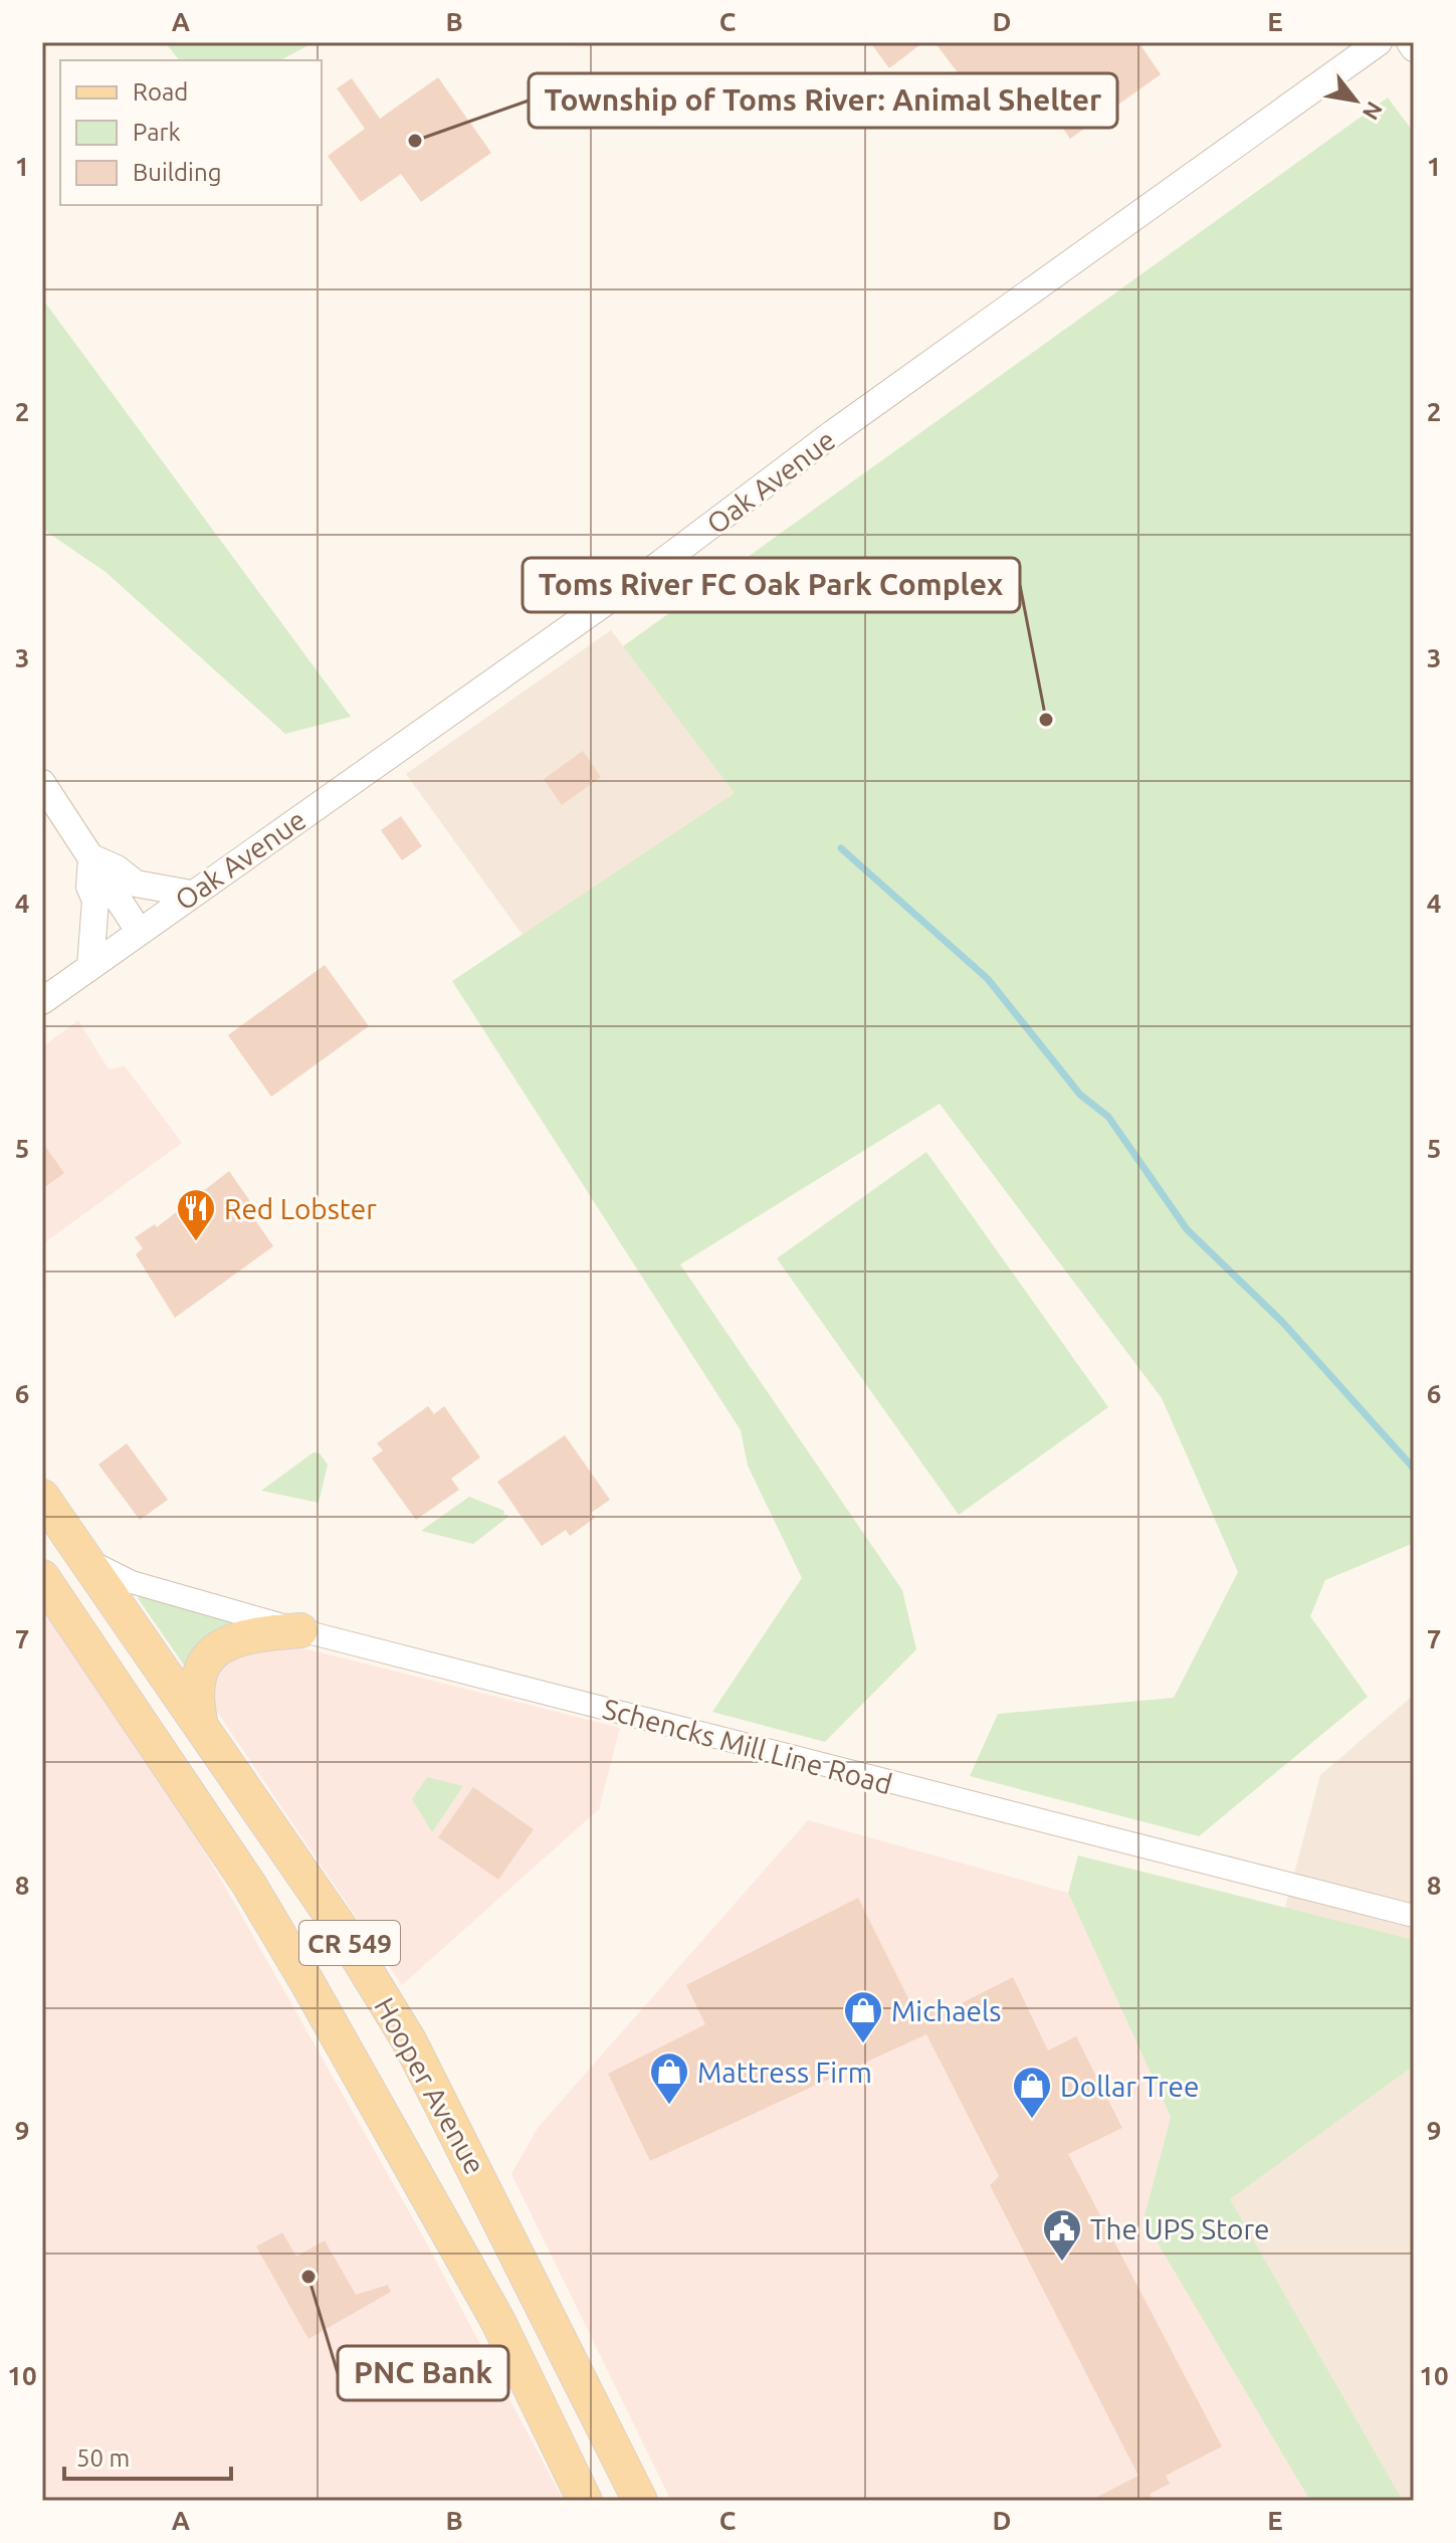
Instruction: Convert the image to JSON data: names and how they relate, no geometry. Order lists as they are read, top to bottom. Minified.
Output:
{"streets":{"main road":["CR 549","Hooper Avenue"],"street":["Oak Avenue","Schencks Mill Line Road"]},"crossings":[["Schencks Mill Line Road","Hooper Avenue"]],"places":{"other":["Township of Toms River: Animal Shelter","Toms River FC Oak Park Complex","PNC Bank"],"restaurant":["Red Lobster"],"shop":["Michaels","Mattress Firm","Dollar Tree"],"public building":["The UPS Store"]},"legend":["Road","Park","Building"],"scale_bar":"50 m","north":"bottom right","grid":{"columns":["A","B","C","D","E"],"rows":["1","2","3","4","5","6","7","8","9","10"]}}
